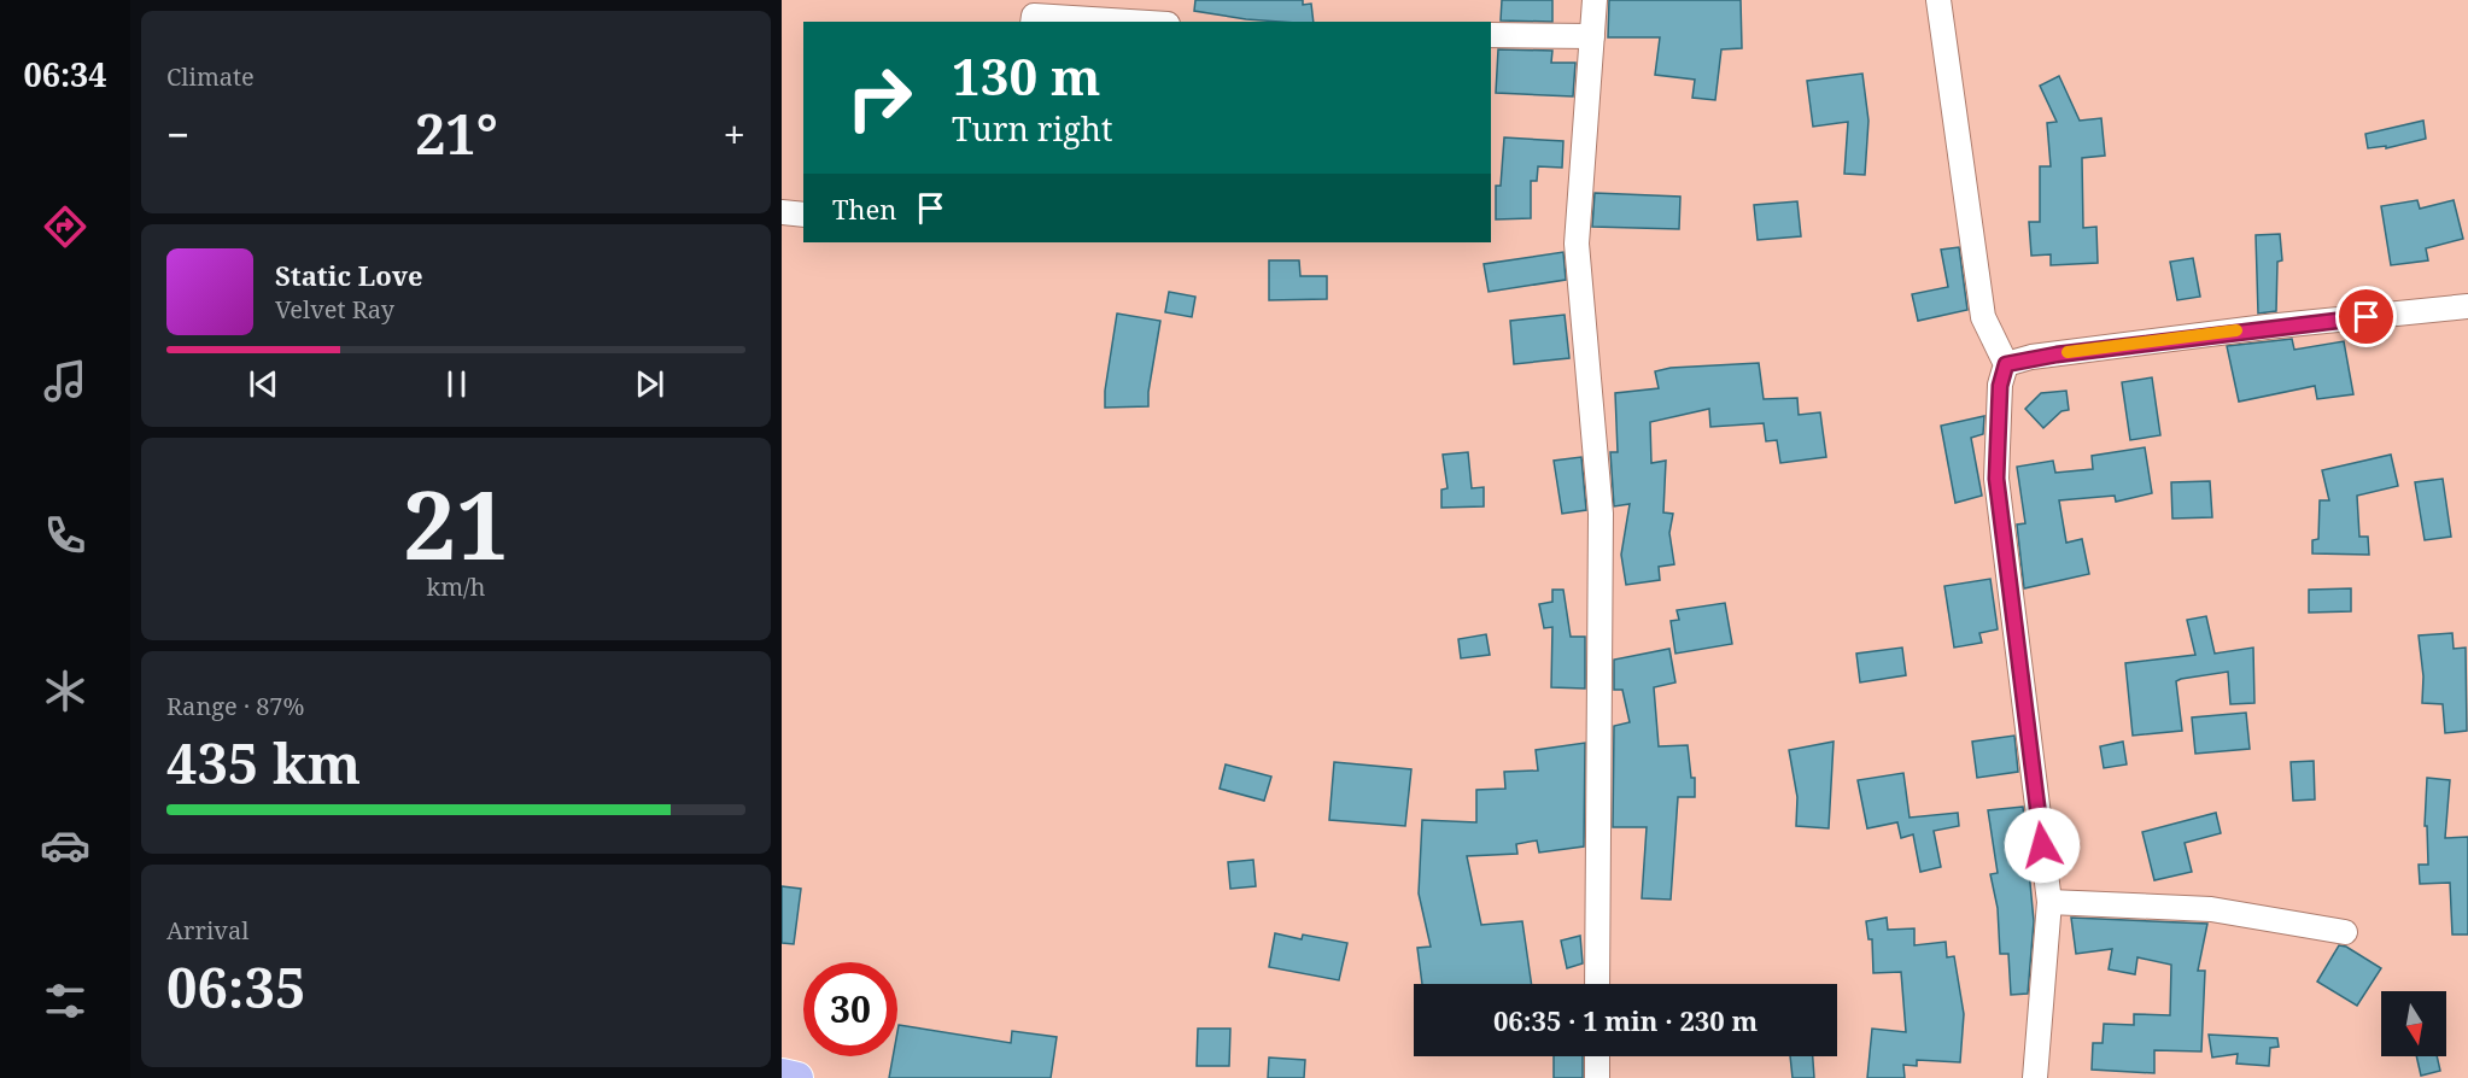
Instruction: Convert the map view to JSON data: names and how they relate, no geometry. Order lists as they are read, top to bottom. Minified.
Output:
{"north":"bottom","page":{"tabs":"06:34","tile":["Climate",["21","km/h"],["Range · 87%","435 km"],["Arrival","06:35"]],"turn":["130 m","Turn right"],"heat":["−","21°","+"],"then":"Then","song":["Static Love","Velvet Ray"],"limit":"30","trip":"06:35 · 1 min · 230 m"}}
